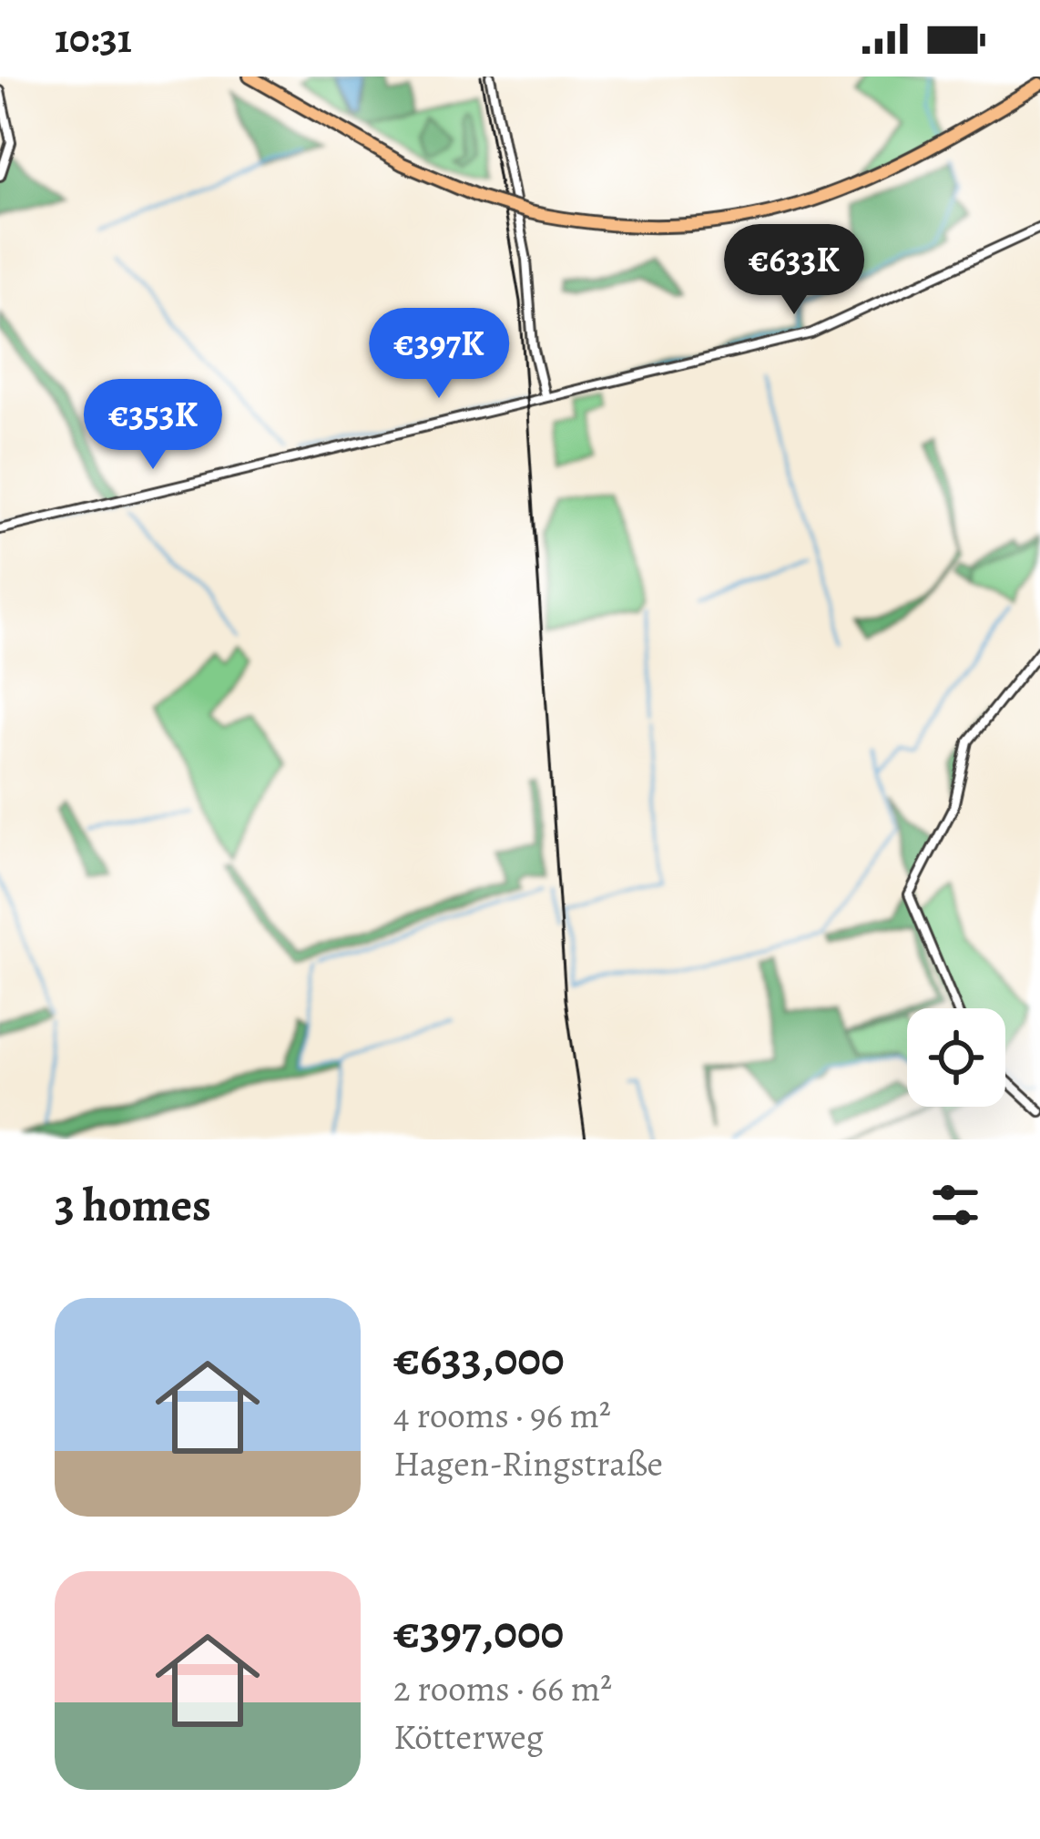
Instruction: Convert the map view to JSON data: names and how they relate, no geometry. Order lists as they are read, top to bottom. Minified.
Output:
{"page":{"status":"10:31","price":["€633K","€397K","€353K"],"heading":"3 homes","list":[{"name":"€633,000","note":"4 rooms · 96 m² · Hagen-Ringstraße"},{"name":"€397,000","note":"2 rooms · 66 m² · Kötterweg"}]}}
